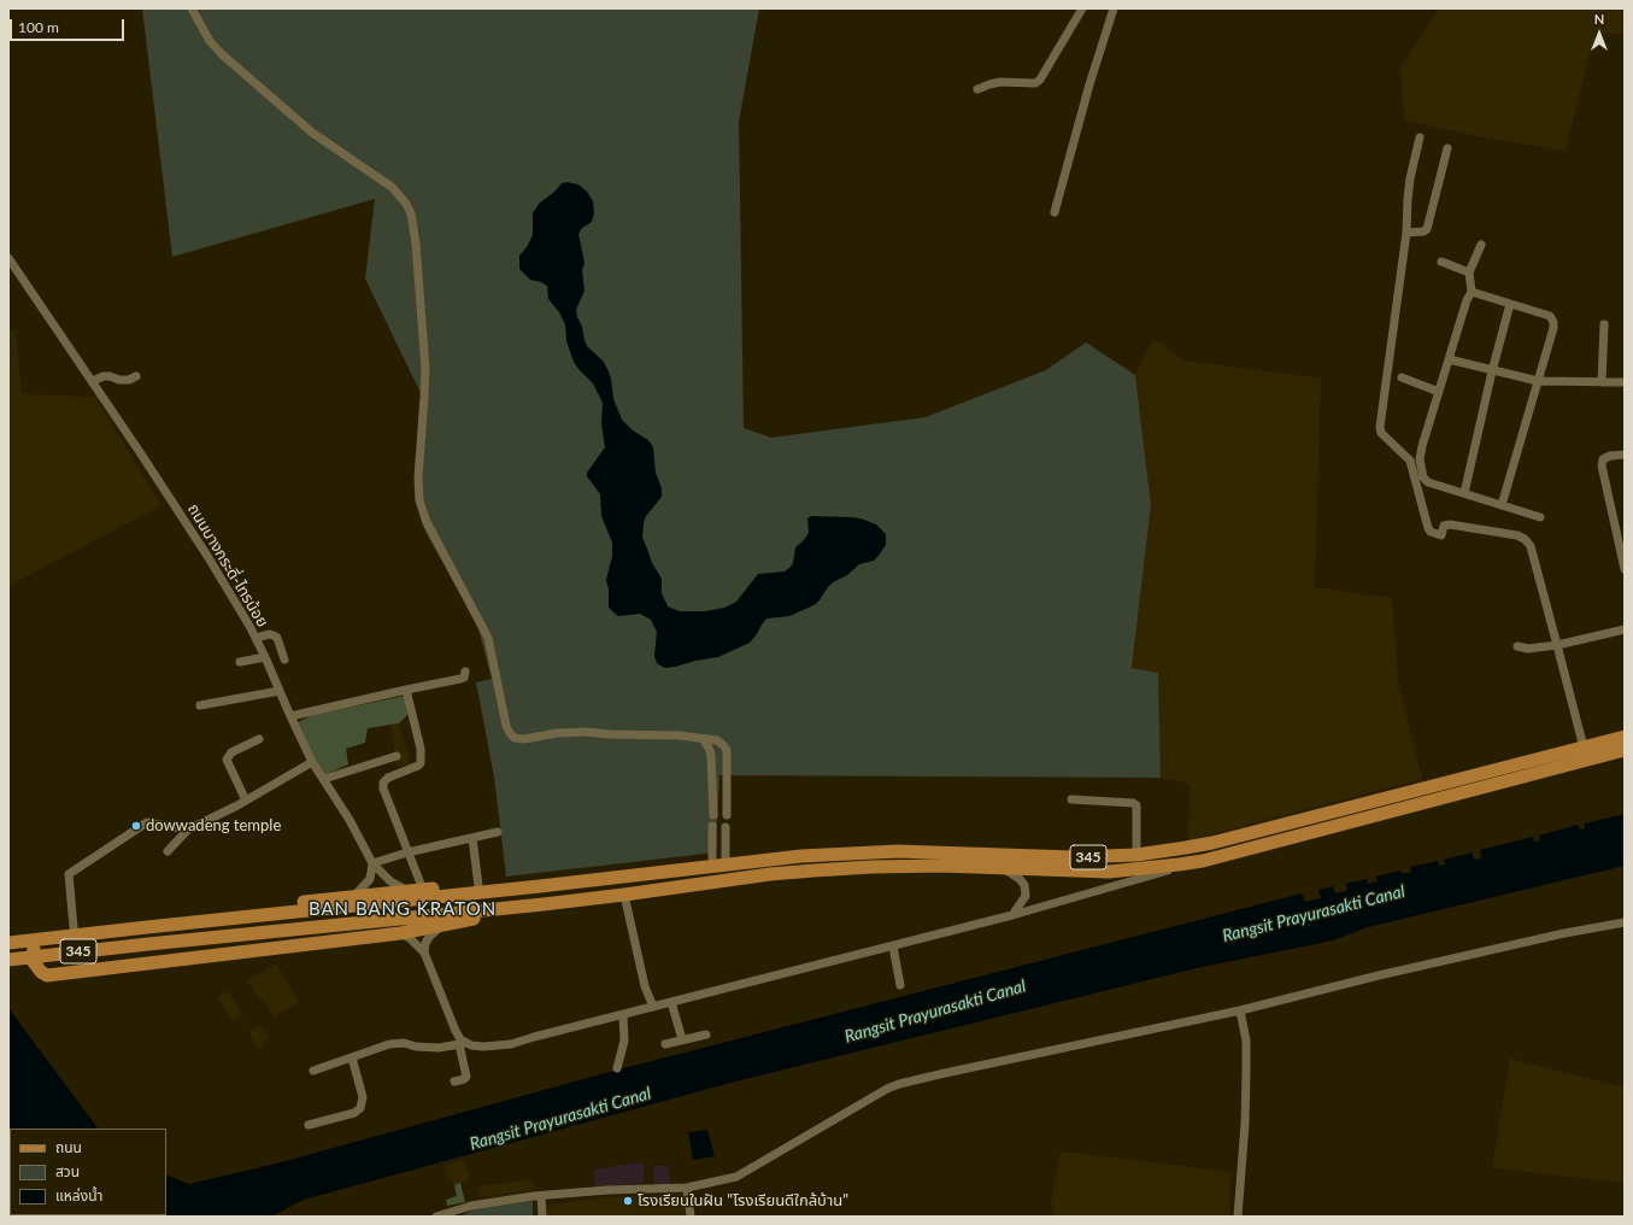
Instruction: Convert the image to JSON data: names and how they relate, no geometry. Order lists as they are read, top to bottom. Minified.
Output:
{"streets":{"main road":["345"],"street":["ถนนบางกระดี่-ไทรน้อย"]},"districts":["BAN BANG KRATON"],"water":["Rangsit Prayurasakti Canal"],"places":["dowwadeng temple","โรงเรียนในฝัน \"โรงเรียนดีใกล้บ้าน\""],"legend":["ถนน","สวน","แหล่งน้ำ"],"scale_bar":"100 m","north":"top"}
